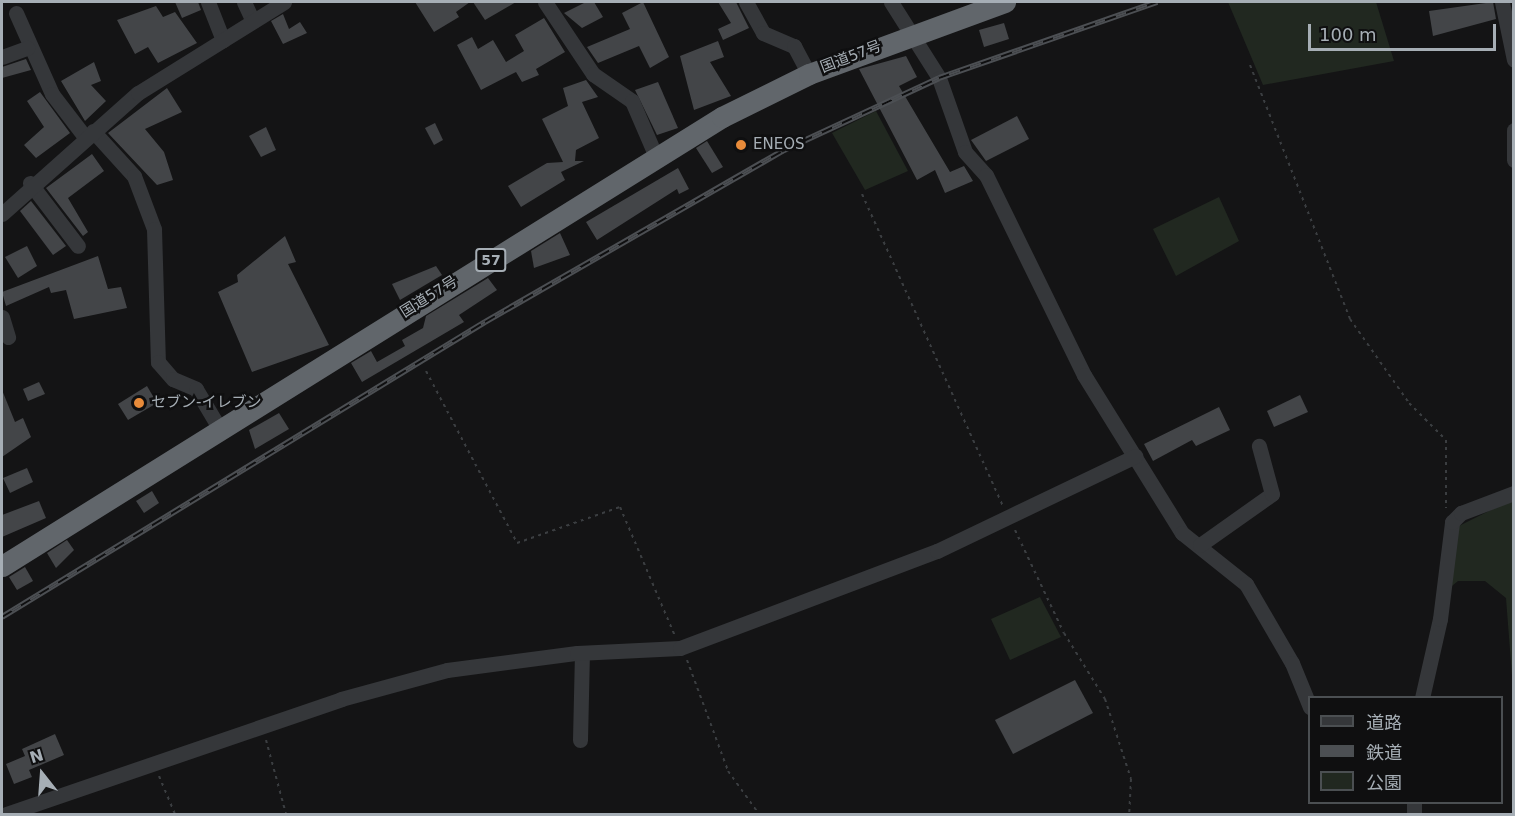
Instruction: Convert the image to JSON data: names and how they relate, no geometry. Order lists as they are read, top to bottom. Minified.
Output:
{"streets":{"highway":["国道57号","57"]},"places":["ENEOS","セブン-イレブン"],"legend":["道路","鉄道","公園"],"scale_bar":"100 m","north":"top"}
